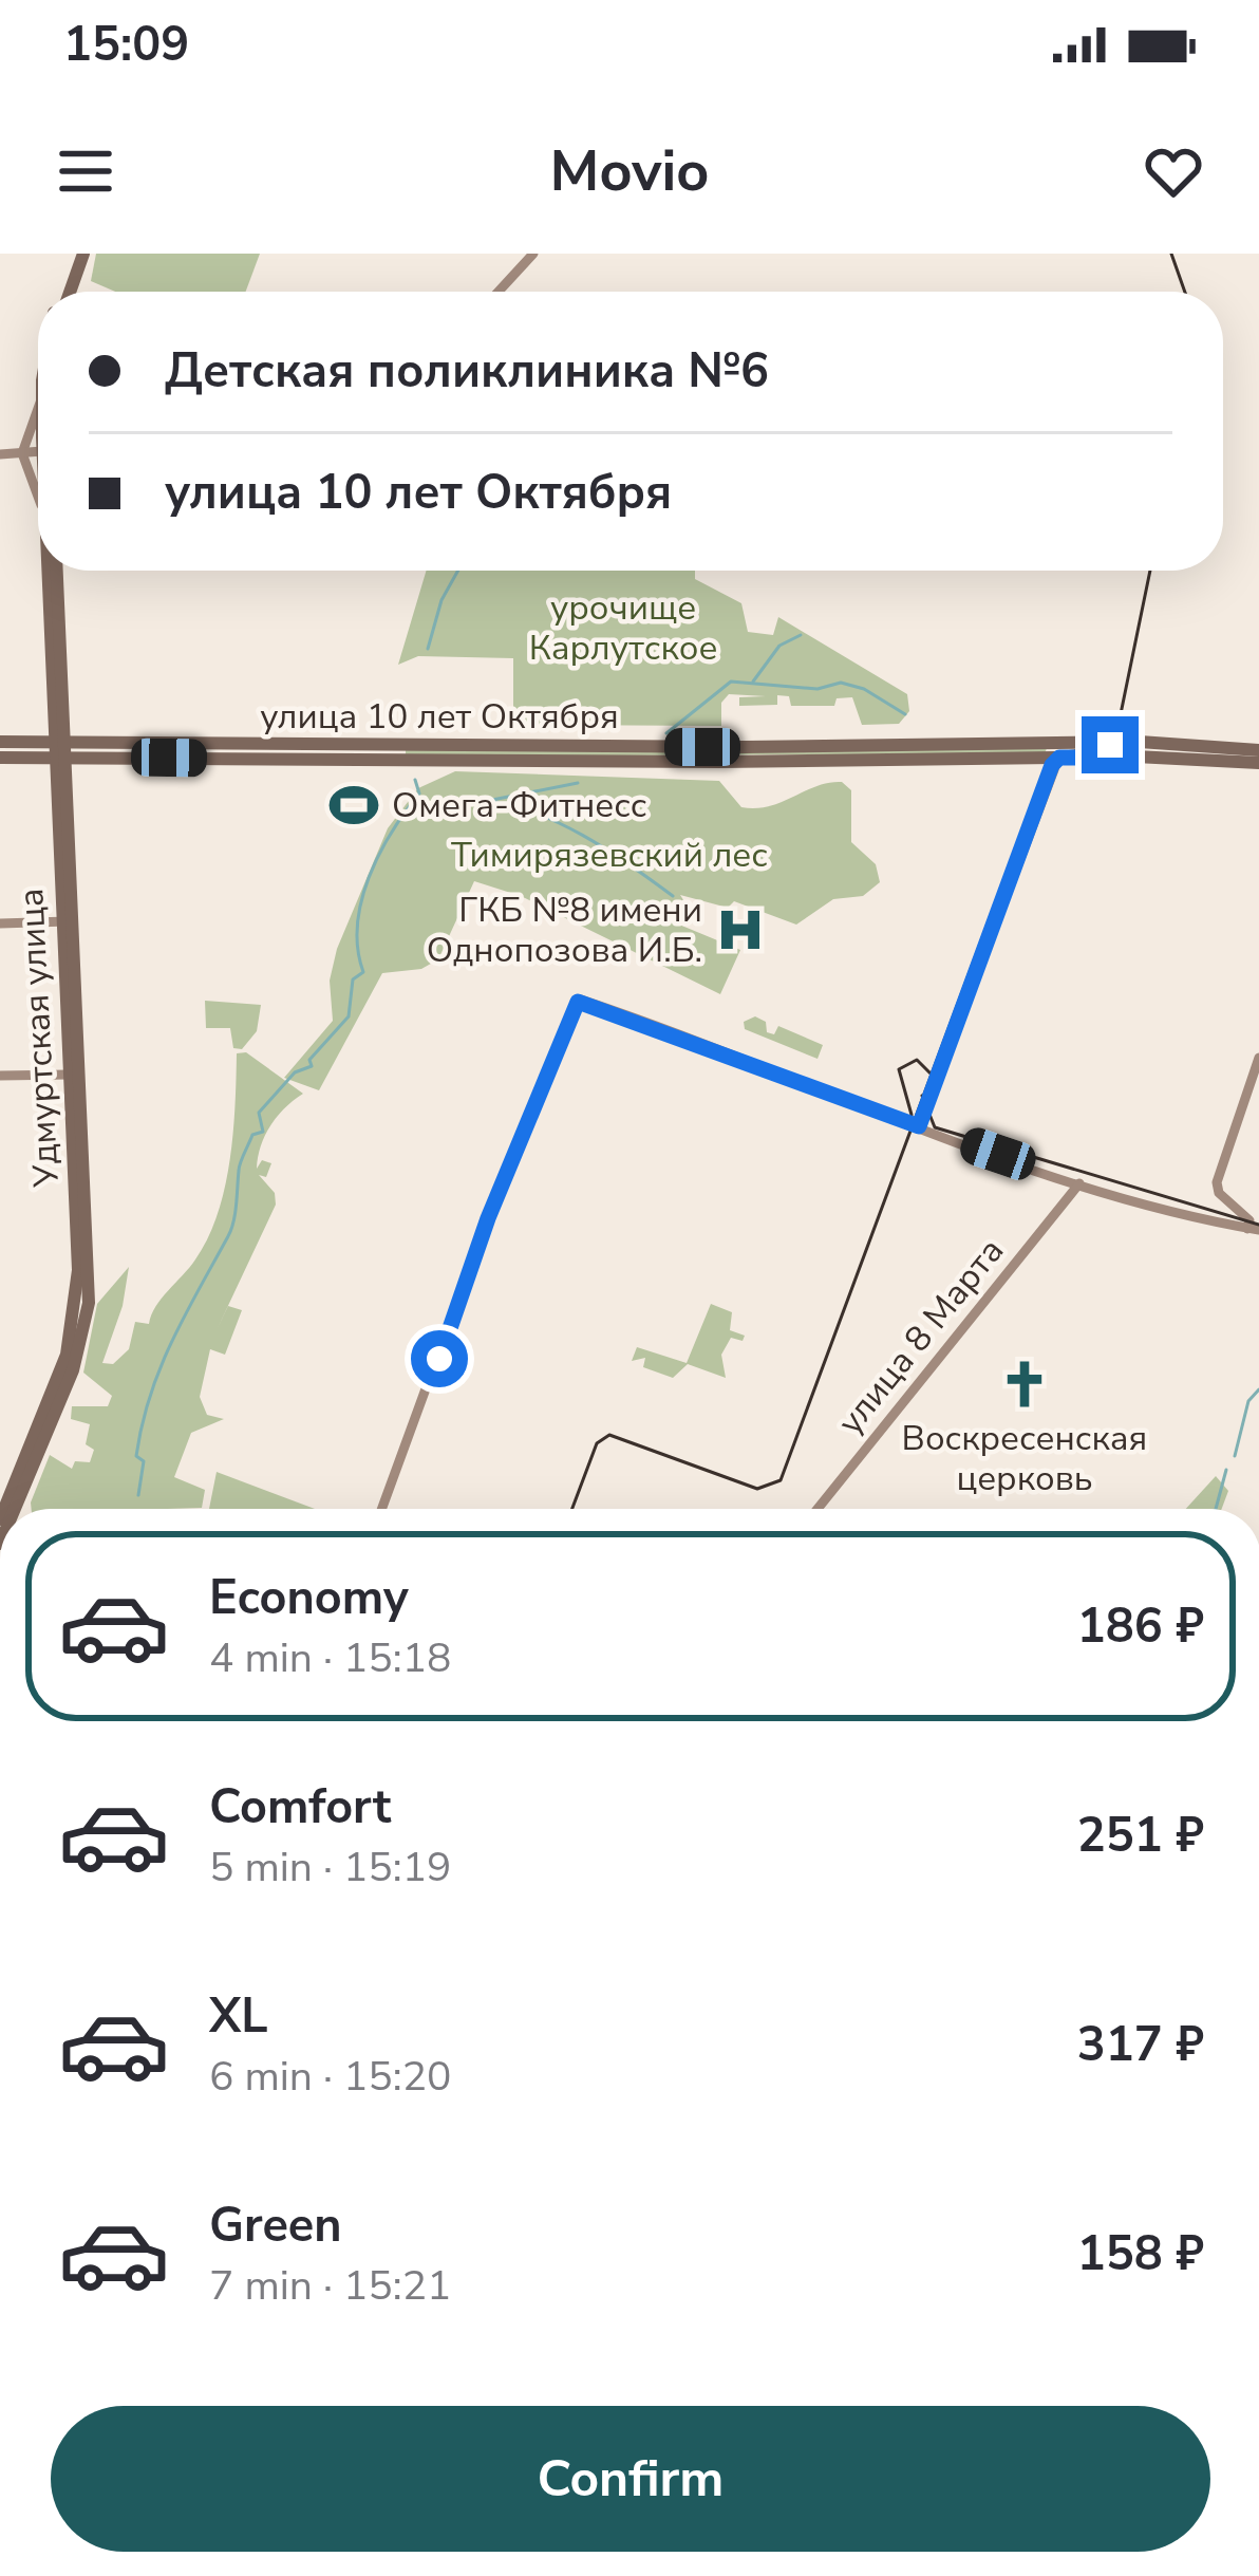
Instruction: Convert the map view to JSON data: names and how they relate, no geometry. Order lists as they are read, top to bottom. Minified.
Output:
{"streets":{"main road":["улица 10 лет Октября","Удмуртская улица"],"street":["улица 8 Марта"]},"crossings":[["улица 10 лет Октября","Удмуртская улица"]],"parks":["урочище Карлутское","Тимирязевский лес"],"places":{"sports":["Омега-Фитнесс"],"hospital":["ГКБ №8 имени Однопозова И.Б."],"church":["Воскресенская церковь"]},"page":{"status":"15:09","header":"Movio","banner":["Детская поликлиника №6","улица 10 лет Октября"],"list":[{"name":"Economy","note":"4 min · 15:18","value":"186 ₽"},{"name":"Comfort","note":"5 min · 15:19","value":"251 ₽"},{"name":"XL","note":"6 min · 15:20","value":"317 ₽"},{"name":"Green","note":"7 min · 15:21","value":"158 ₽"}],"buttons":"Confirm"}}
